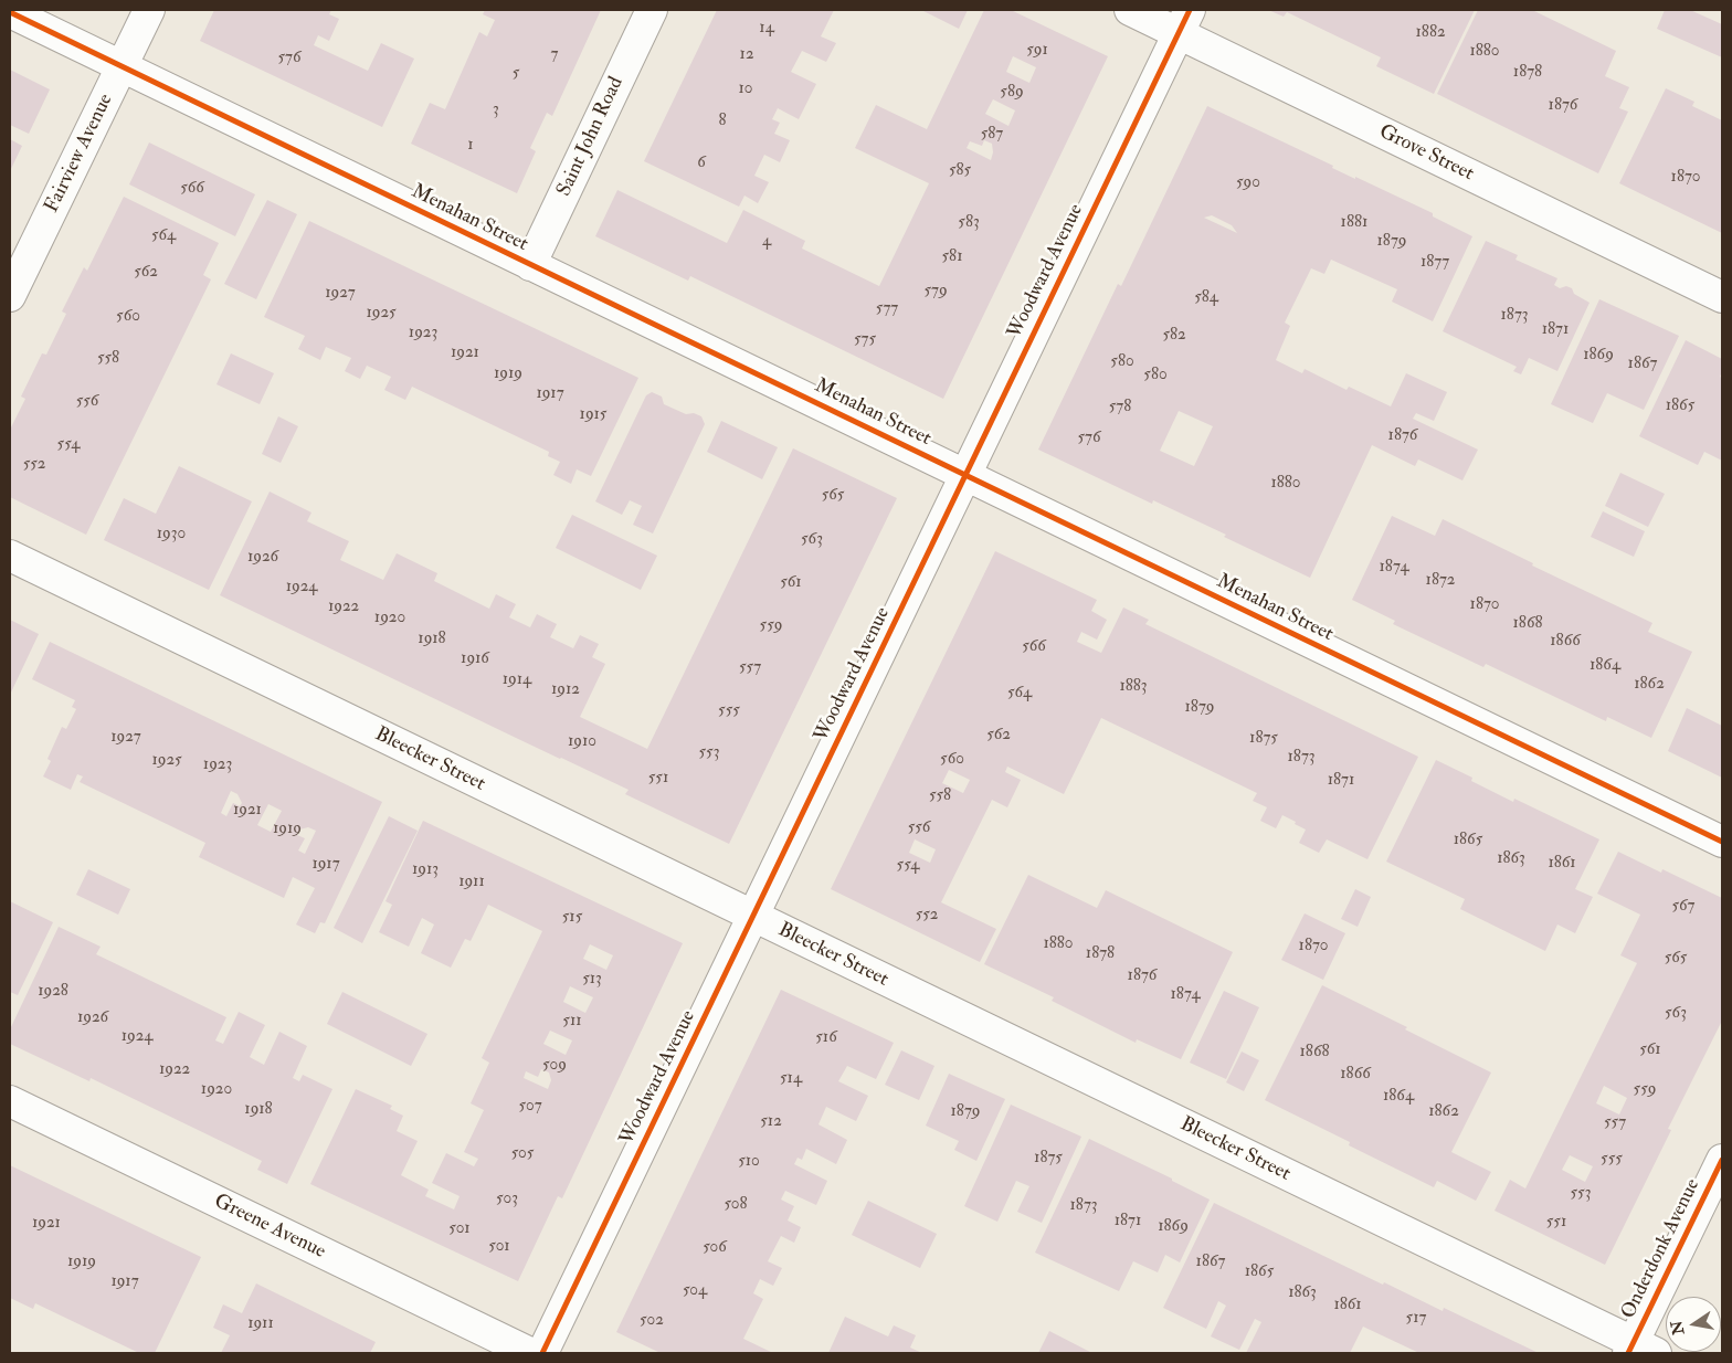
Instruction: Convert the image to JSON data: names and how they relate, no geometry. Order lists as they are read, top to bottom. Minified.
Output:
{"streets":{"street":["Saint John Road","Fairview Avenue","Grove Street","Menahan Street","Woodward Avenue","Bleecker Street","Greene Avenue","Onderdonk Avenue"]},"crossings":[["Saint John Road","Menahan Street"],["Fairview Avenue","Menahan Street"],["Grove Street","Woodward Avenue"],["Menahan Street","Woodward Avenue"],["Woodward Avenue","Bleecker Street"],["Bleecker Street","Onderdonk Avenue"]],"house_numbers":["14","1882","591","1880","7","12","576","1878","5","10","589","1876","3","8","587","1","6","585","1870","590","566","583","1881","564","4","1879","581","1877","562","579","1927","584","577","1925","1873","560","1871","1923","582","575","1921","1869","558","580","1867","1919","580","1917","556","1865","578","1915","1876","576","554","552","1880","565","1930","563","1926","1874","1872","561","1924","1870","1922","1920","1868","559","1918","1866","566","1916","1864","557","1914","1862","1883","1912","564","1879","555","562","1927","1875","1910","553","1873","560","1925","1923","551","1871","558","1921","556","1919","1865","1863","1861","1917","554","1913","1911","567","552","515","1880","1870","1878","565","1876","513","1928","1874","563","1926","511","1924","516","561","1868","509","1922","1866","514","1920","559","1864","507","1918","1879","1862","512","557","505","1875","555","510","553","503","508","1873","1871","551","1921","1869","501","501","506","1919","1867","1865","1917","504","1863","1861","517","502","1911"],"north":"left"}
